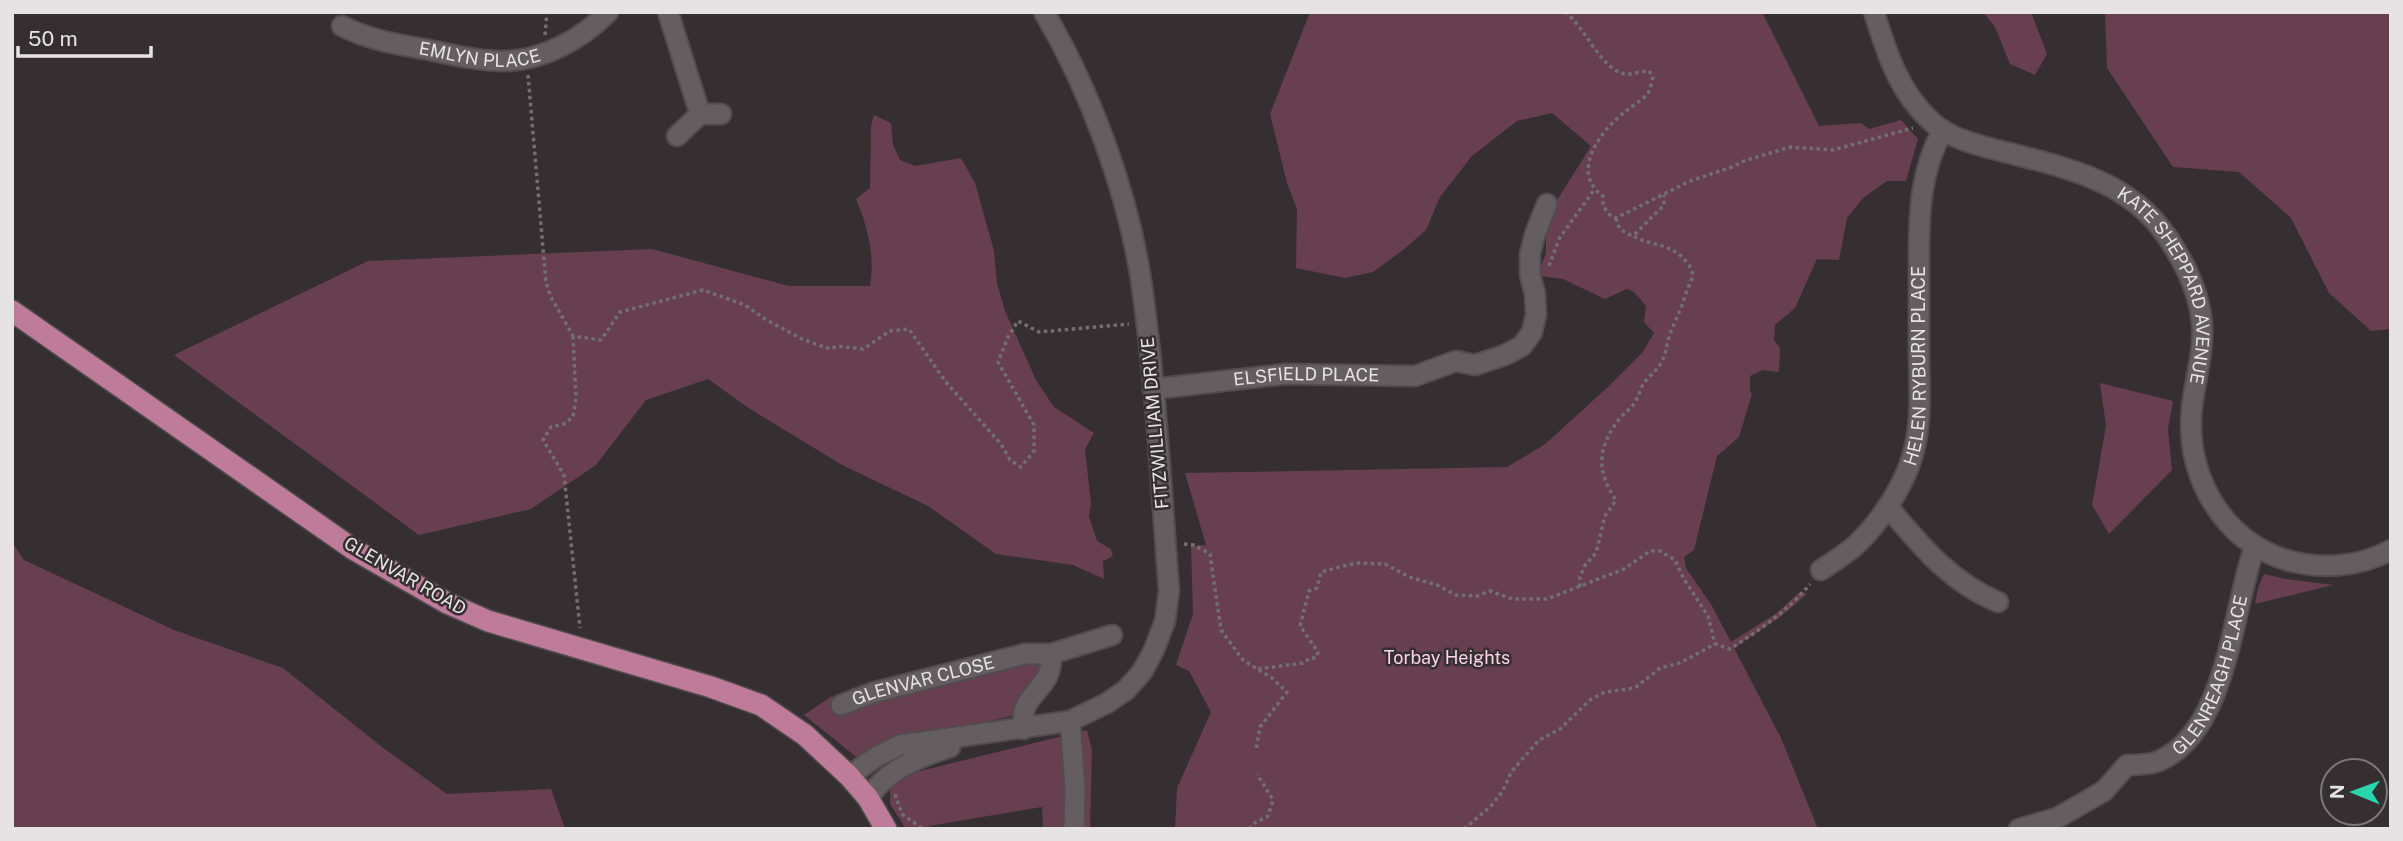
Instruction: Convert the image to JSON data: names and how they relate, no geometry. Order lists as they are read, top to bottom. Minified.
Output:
{"streets":{"main road":["GLENVAR ROAD"],"street":["EMLYN PLACE","KATE SHEPPARD AVENUE","HELEN RYBURN PLACE","ELSFIELD PLACE","FITZWILLIAM DRIVE","GLENREAGH PLACE","GLENVAR CLOSE"]},"crossings":[["KATE SHEPPARD AVENUE","HELEN RYBURN PLACE"],["KATE SHEPPARD AVENUE","GLENREAGH PLACE"],["ELSFIELD PLACE","FITZWILLIAM DRIVE"],["FITZWILLIAM DRIVE","GLENVAR ROAD"]],"parks":["Torbay Heights"],"scale_bar":"50 m","north":"left"}
